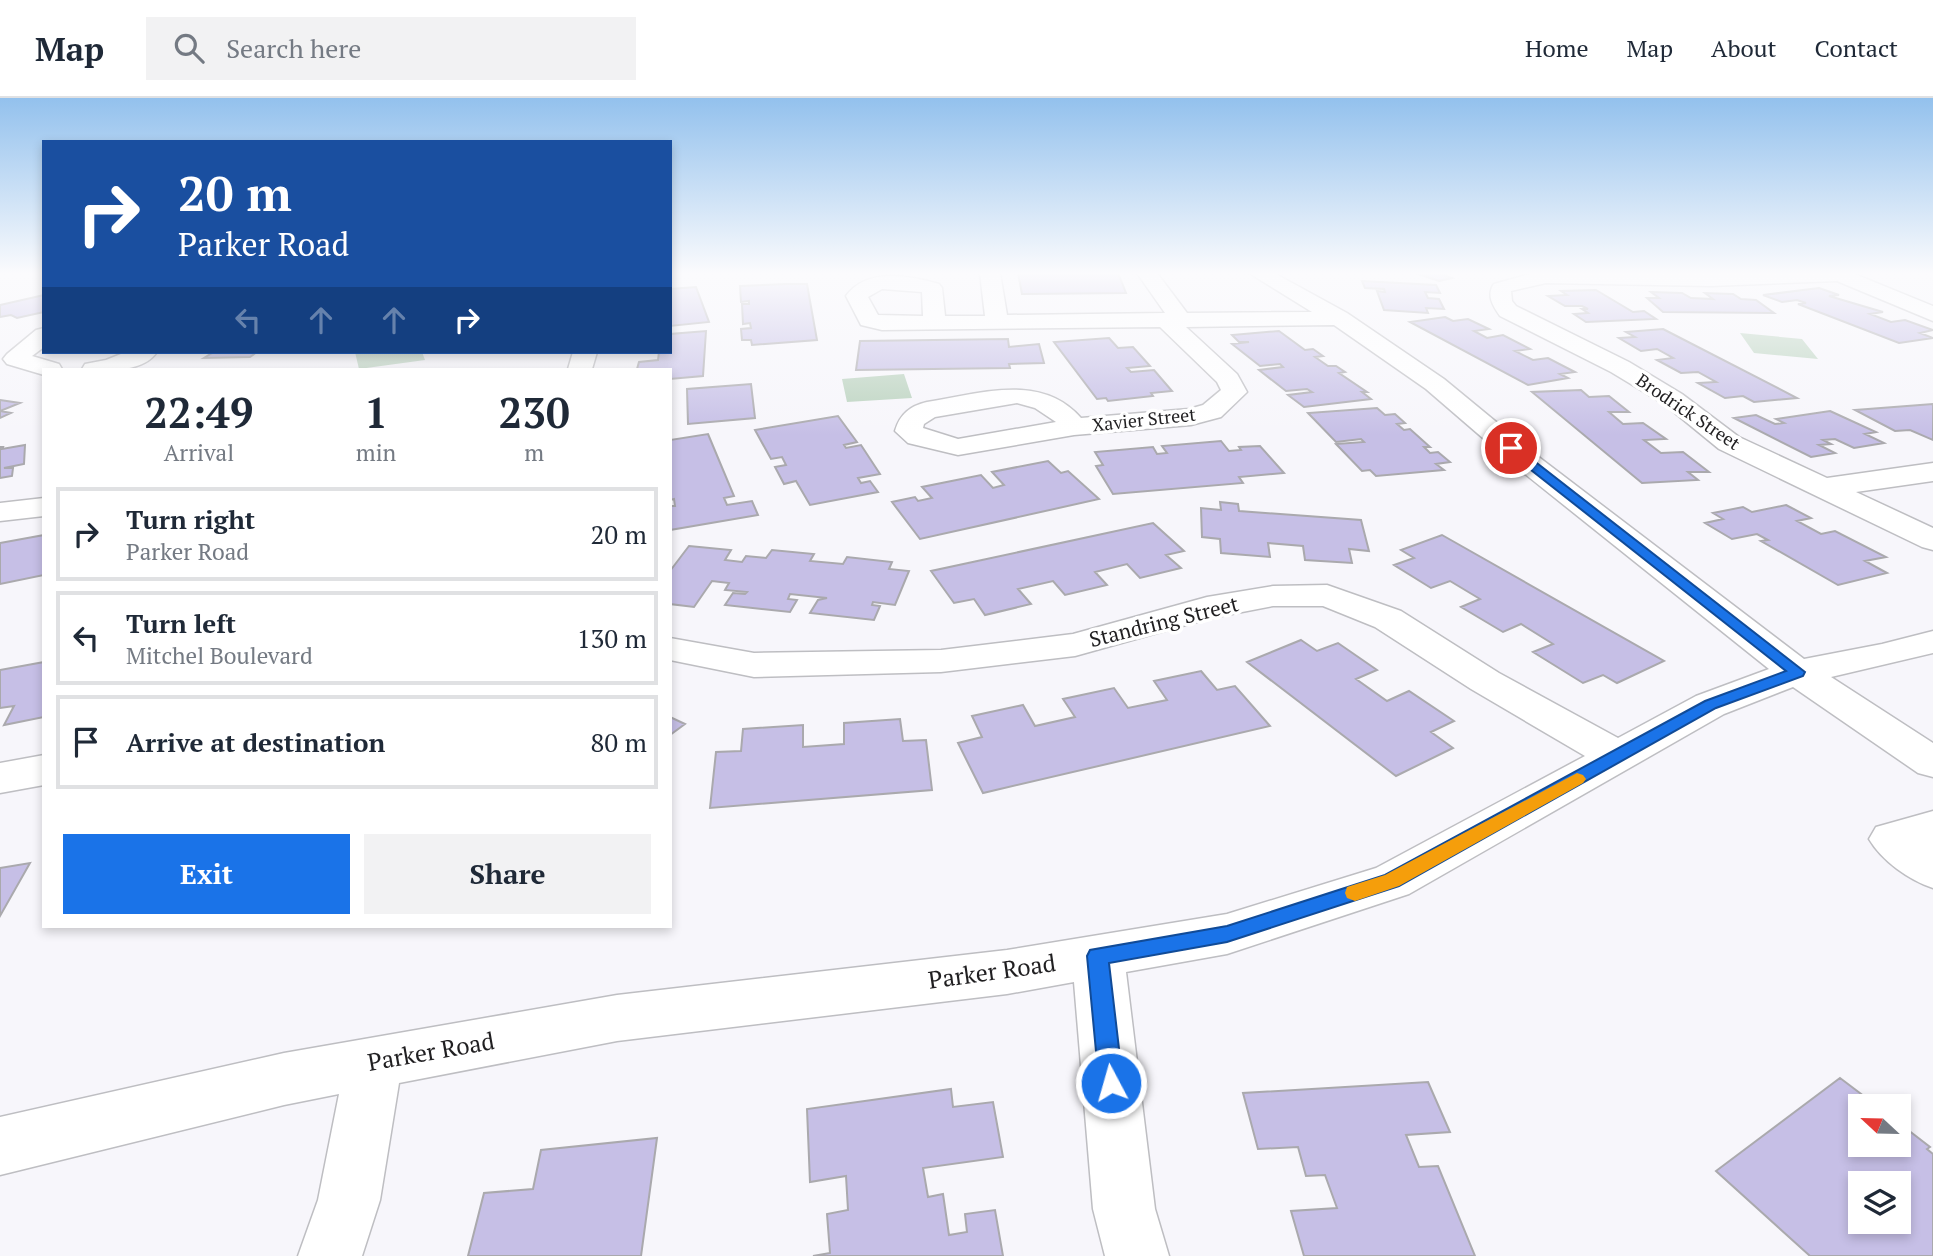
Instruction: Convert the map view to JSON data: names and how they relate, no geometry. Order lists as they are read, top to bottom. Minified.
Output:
{"streets":{"street":["Brodrick Street","Xavier Street","Standring Street","Parker Road"]},"crossings":[["Standring Street","Parker Road"]],"north":"left","page":{"header":"Map","search":"Search here","nav":["Home","Map","About","Contact"],"turn":["20 m","Parker Road"],"eta":["22:49","Arrival","1","min","230","m"],"list":[{"name":"Turn right","note":"Parker Road","value":"20 m"},{"name":"Turn left","note":"Mitchel Boulevard","value":"130 m"},{"name":"Arrive at destination","value":"80 m"}],"buttons":["Exit","Share"]}}
